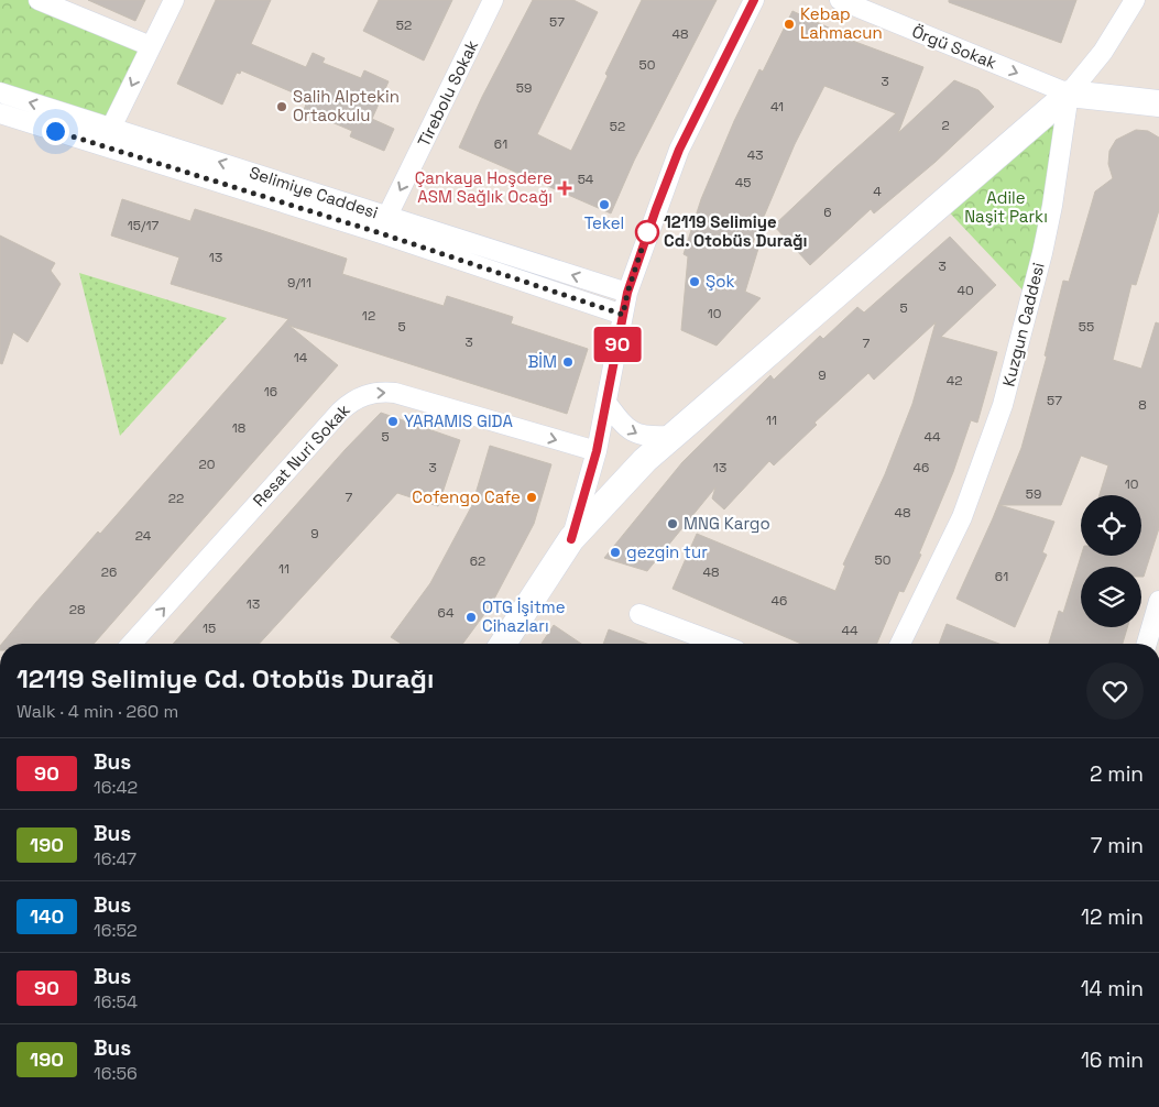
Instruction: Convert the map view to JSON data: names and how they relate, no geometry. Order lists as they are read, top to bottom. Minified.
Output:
{"streets":{"street":["Örgü Sokak","Tirebolu Sokak","Selimiye Caddesi","Kuzgun Caddesi","Resat Nuri Sokak"]},"crossings":[["Örgü Sokak","Kuzgun Caddesi"],["Tirebolu Sokak","Selimiye Caddesi"]],"one_way":["Örgü Sokak","Tirebolu Sokak","Resat Nuri Sokak"],"parks":["Adile Naşit Parkı"],"places":{"other":["Kebap Lahmacun","Salih Alptekin Ortaokulu","Tekel","12119 Selimiye Cd. Otobüs Durağı","Şok","BİM","YARAMIS GIDA","Cofengo Cafe","MNG Kargo","gezgin tur","OTG İşitme Cihazları"],"health":["Çankaya Hoşdere ASM Sağlık Ocağı"]},"lines":["bus line 90"],"house_numbers":["57","52","48","50","3","59","41","2","52","61","43","54","45","4","6","15/17","13","3","9/11","40","5","10","12","5","55","3","7","14","9","42","16","57","8","11","18","5","44","20","3","13","46","10","59","7","22","48","9","24","50","62","11","26","48","61","46","13","28","64","15","44"],"page":{"on_map":"90","heading":["12119 Selimiye Cd. Otobüs Durağı","Walk · 4 min · 260 m"],"list":[{"mark":"90","name":"Bus","note":"16:42","value":"2 min"},{"mark":"190","name":"Bus","note":"16:47","value":"7 min"},{"mark":"140","name":"Bus","note":"16:52","value":"12 min"},{"mark":"90","name":"Bus","note":"16:54","value":"14 min"},{"mark":"190","name":"Bus","note":"16:56","value":"16 min"}]}}
